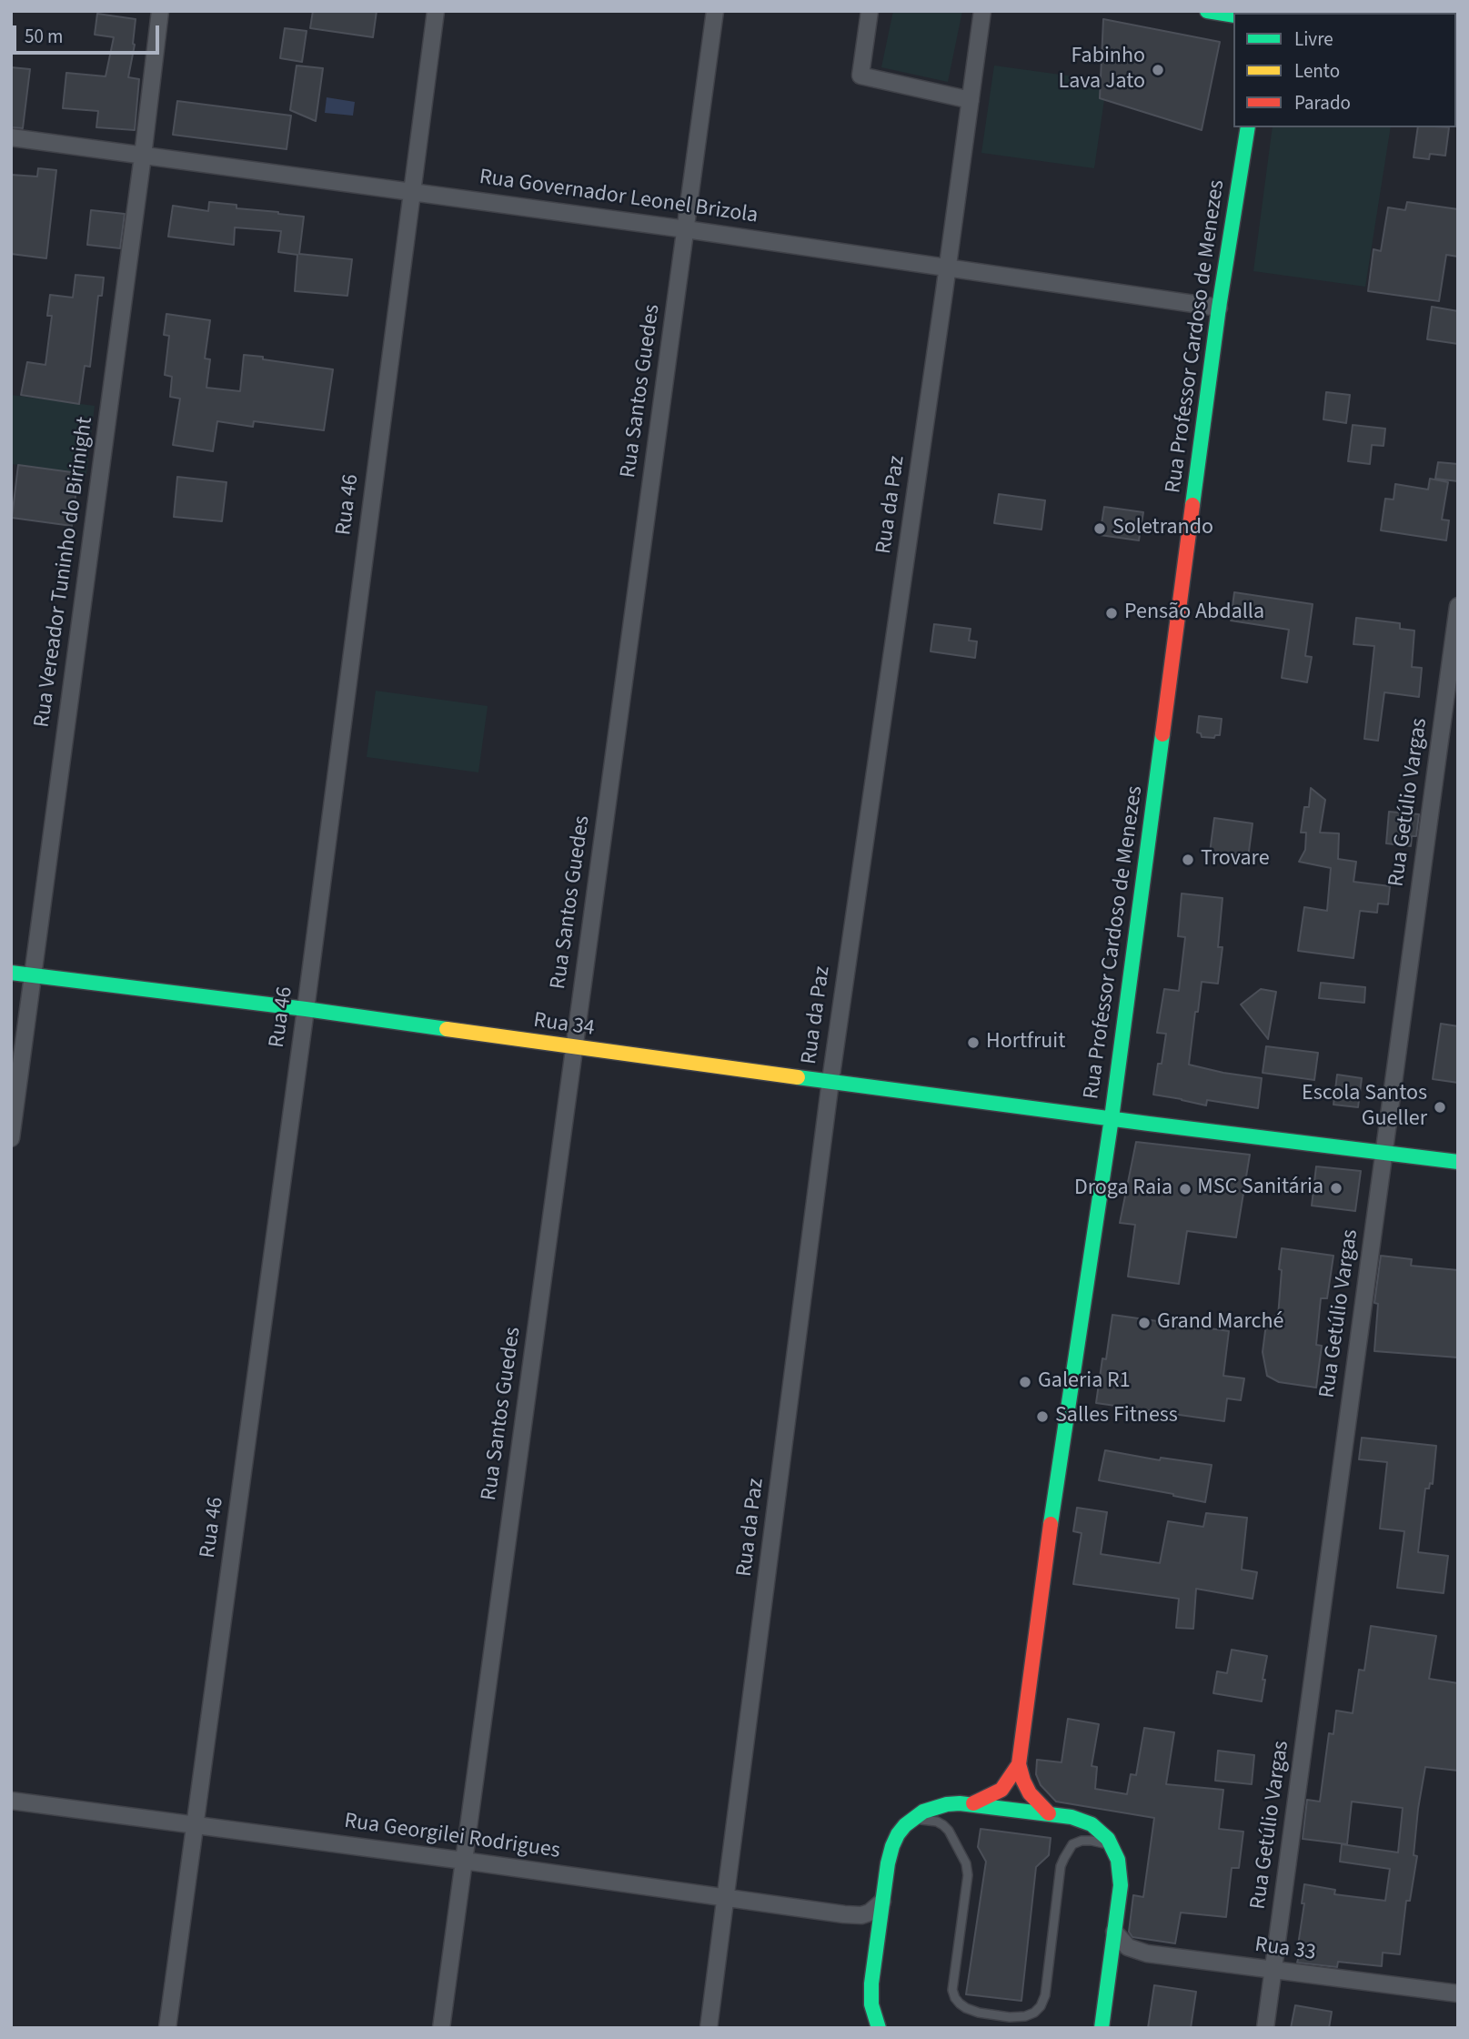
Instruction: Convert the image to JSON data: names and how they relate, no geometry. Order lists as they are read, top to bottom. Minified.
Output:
{"streets":{"street":["Rua Governador Leonel Brizola","Rua Professor Cardoso de Menezes","Rua Santos Guedes","Rua 46","Rua da Paz","Rua Vereador Tuninho do Birinight","Rua Getúlio Vargas","Rua 34","Rua Georgilei Rodrigues","Rua 33"]},"crossings":[["Rua Governador Leonel Brizola","Rua Professor Cardoso de Menezes"],["Rua Governador Leonel Brizola","Rua Santos Guedes"],["Rua Governador Leonel Brizola","Rua 46"],["Rua Governador Leonel Brizola","Rua da Paz"],["Rua Governador Leonel Brizola","Rua Vereador Tuninho do Birinight"],["Rua Professor Cardoso de Menezes","Rua 34"],["Rua Santos Guedes","Rua 34"],["Rua Santos Guedes","Rua Georgilei Rodrigues"],["Rua 46","Rua 34"],["Rua 46","Rua Georgilei Rodrigues"],["Rua da Paz","Rua 34"],["Rua da Paz","Rua Georgilei Rodrigues"],["Rua Vereador Tuninho do Birinight","Rua 34"],["Rua Getúlio Vargas","Rua 34"],["Rua Getúlio Vargas","Rua 33"]],"places":["Fabinho Lava Jato","Soletrando","Pensão Abdalla","Trovare","Hortfruit","Escola Santos Gueller","MSC Sanitária","Droga Raia","Grand Marché","Galeria R1","Salles Fitness"],"legend":["Livre","Lento","Parado"],"scale_bar":"50 m"}
